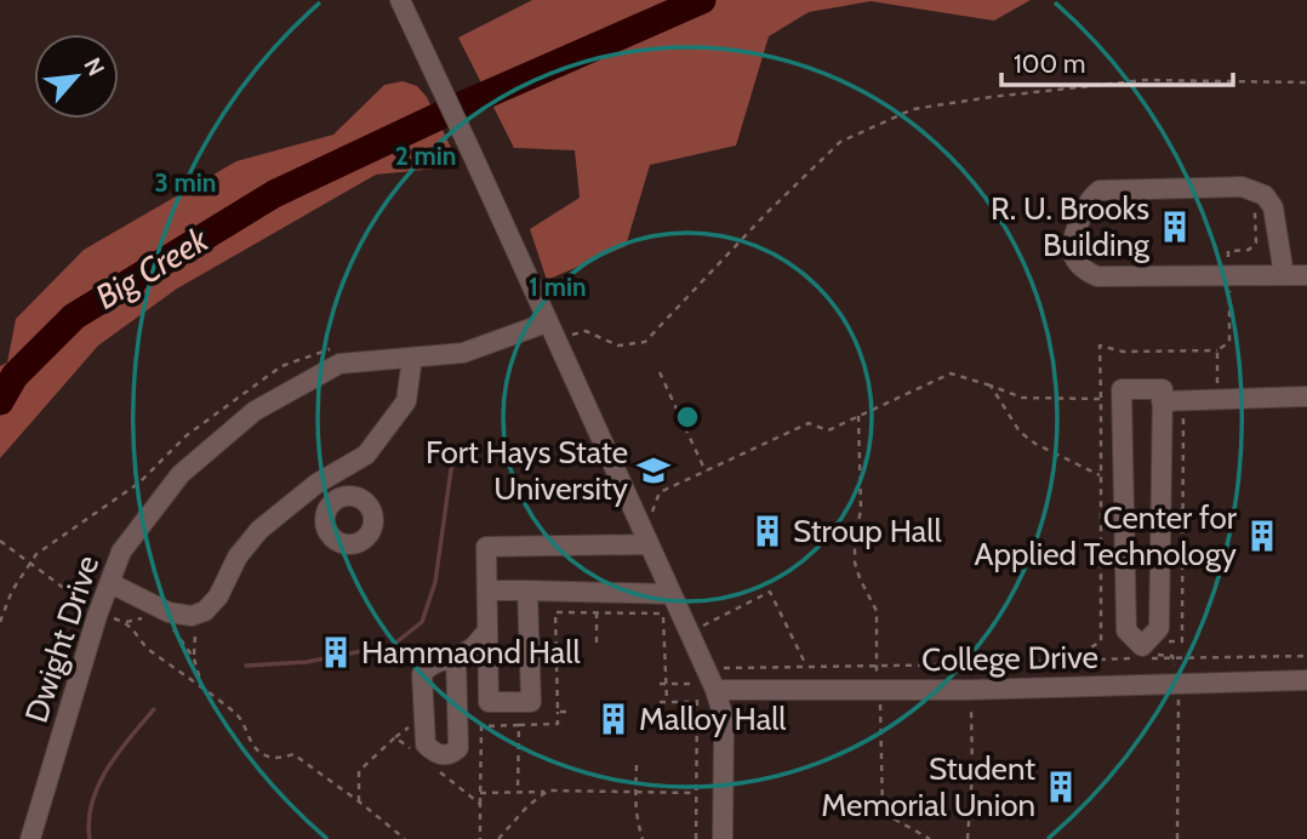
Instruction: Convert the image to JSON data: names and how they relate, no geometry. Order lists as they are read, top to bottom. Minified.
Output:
{"streets":{"street":["Dwight Drive","College Drive"]},"water":["Big Creek"],"places":{"building":["R. U. Brooks Building","Stroup Hall","Center for Applied Technology","Hammaond Hall","Malloy Hall","Student Memorial Union"],"school or university":["Fort Hays State University"]},"scale_bar":"100 m","north":"top right","rings":["2 min","3 min","1 min"]}
